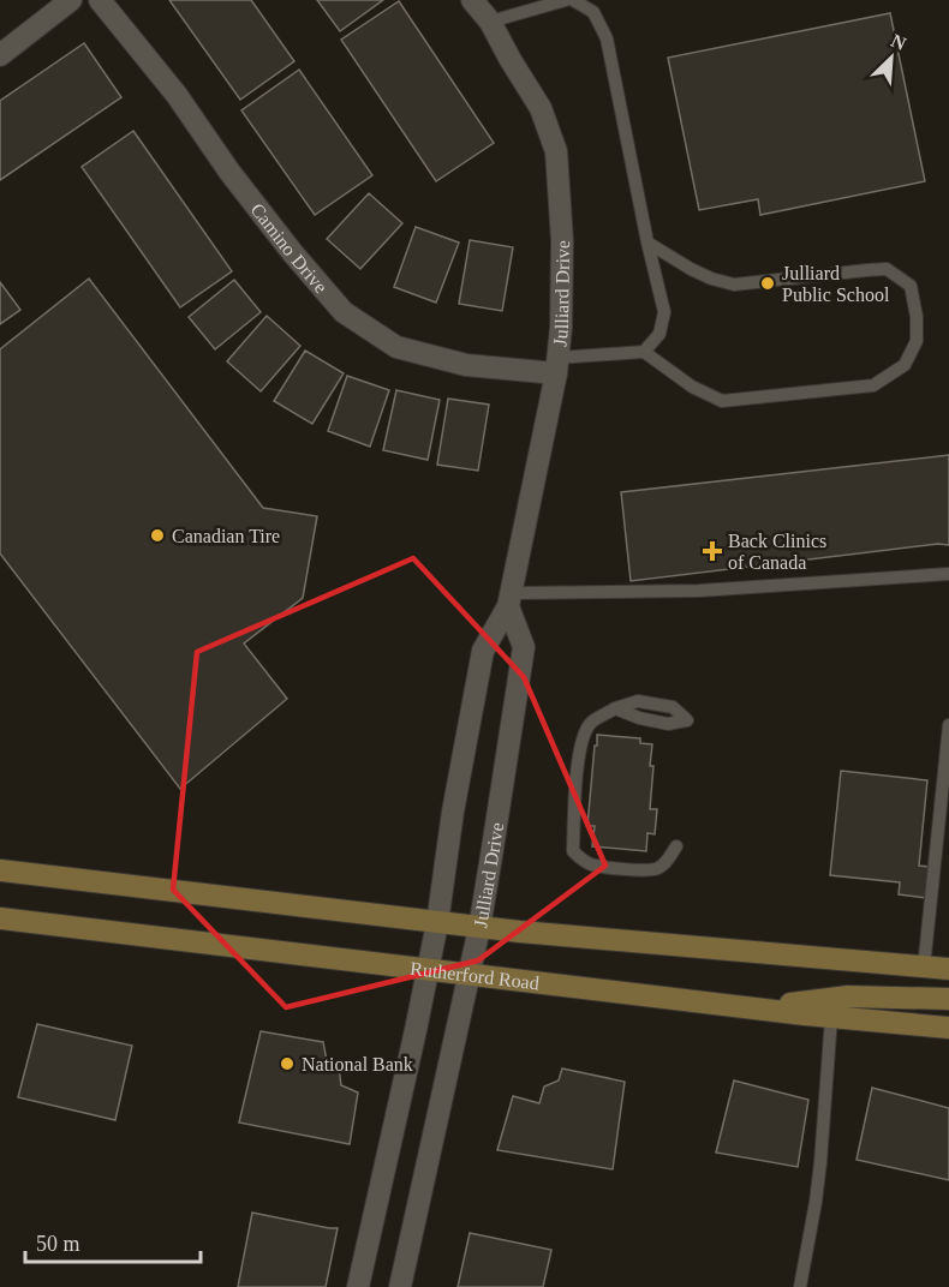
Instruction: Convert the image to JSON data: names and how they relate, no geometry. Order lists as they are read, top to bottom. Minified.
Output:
{"streets":{"main road":["Rutherford Road"],"street":["Camino Drive","Julliard Drive"]},"crossings":[["Camino Drive","Julliard Drive"],["Julliard Drive","Rutherford Road"]],"places":{"other":["Julliard Public School","Canadian Tire","National Bank"],"health":["Back Clinics of Canada"]},"scale_bar":"50 m","north":"top right"}
